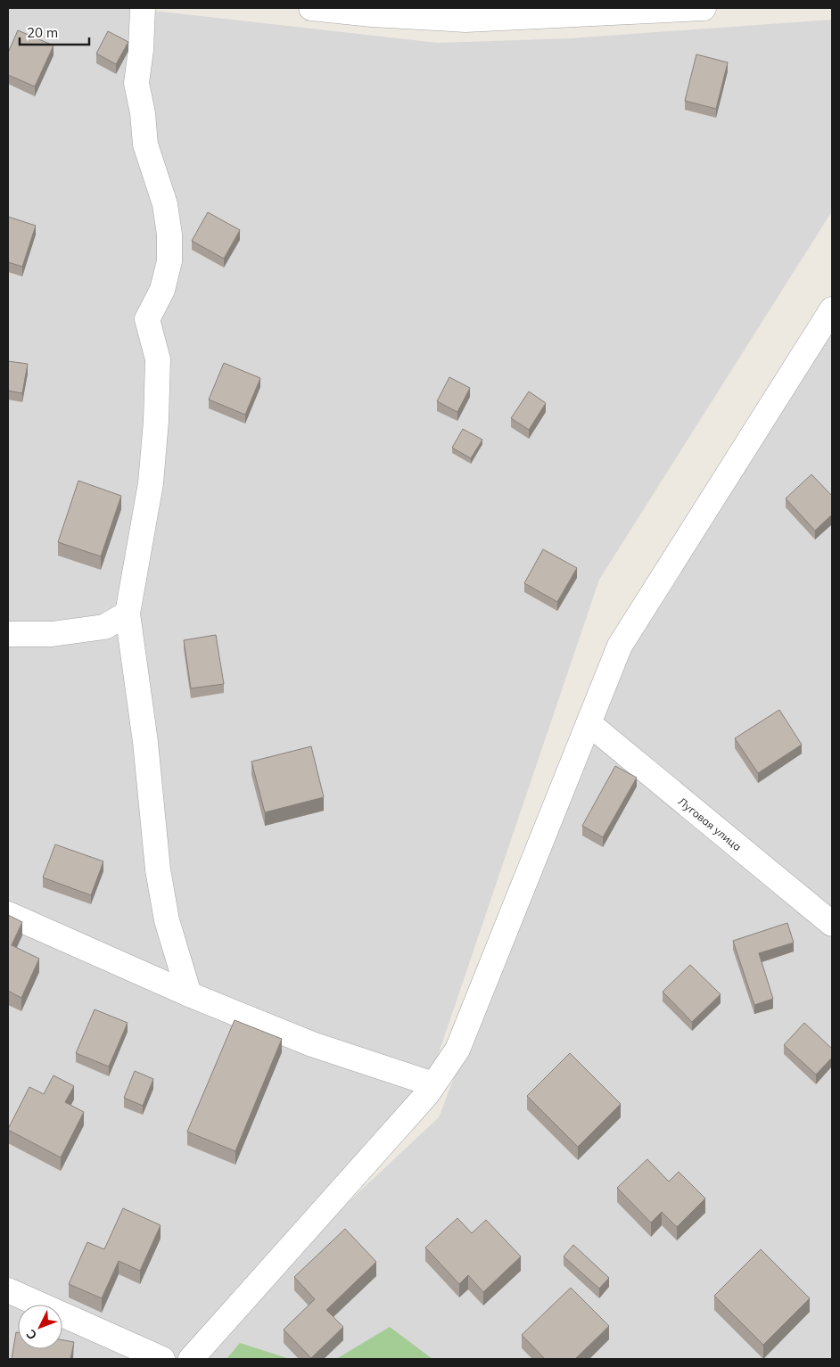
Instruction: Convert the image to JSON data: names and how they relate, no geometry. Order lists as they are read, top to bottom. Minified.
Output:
{"streets":{"street":["Луговая улица"]},"scale_bar":"20 m","north":"bottom left"}
